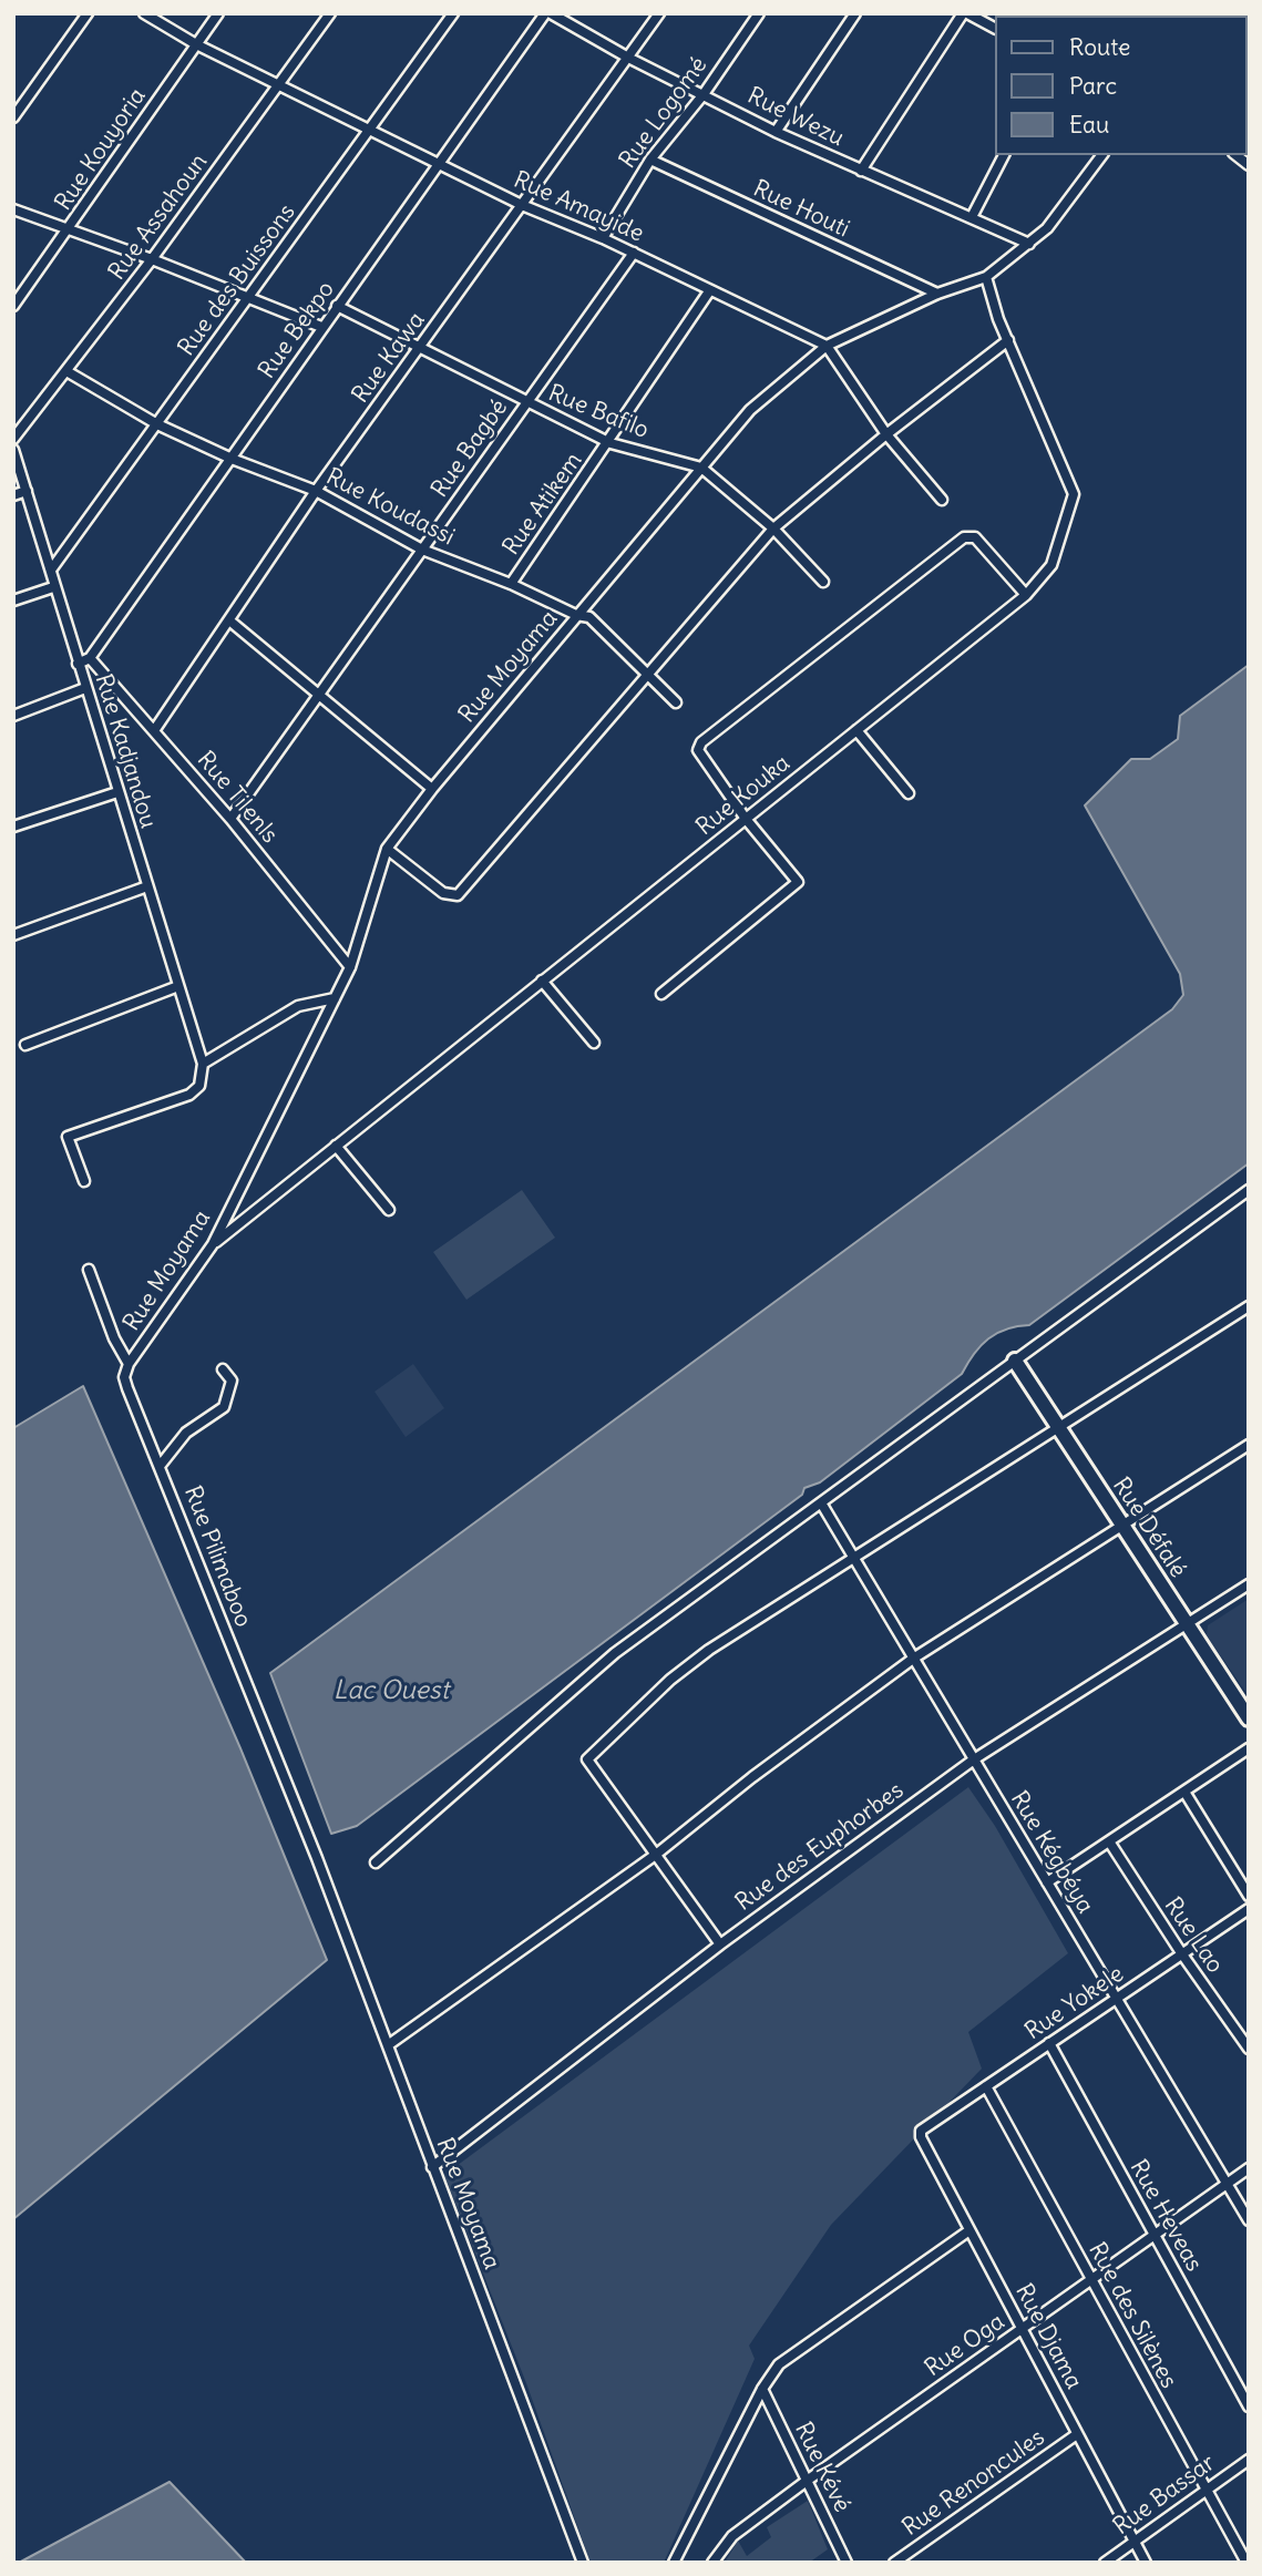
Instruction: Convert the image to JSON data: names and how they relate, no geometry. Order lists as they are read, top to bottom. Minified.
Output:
{"streets":{"street":["Rue Logomé","Rue Wezu","Rue Kouyoria","Rue Amayide","Rue Houti","Rue Assahoun","Rue des Buissons","Rue Bekpo","Rue Kawa","Rue Bafilo","Rue Bagbé","Rue Atikem","Rue Koudassi","Rue Moyama","Rue Kadjandou","Rue Kouka","Rue Tilenls","Rue Défalé","Rue Pilimaboo","Rue des Euphorbes","Rue Kégbéya","Rue Lao","Rue Yokele","Rue Heveas","Rue des Silènes","Rue Djama","Rue Oga","Rue Kévé","Rue Renoncules","Rue Bassar"]},"crossings":[["Rue Logomé","Rue Wezu"],["Rue Logomé","Rue Amayide"],["Rue Logomé","Rue Houti"],["Rue Wezu","Rue Bekpo"],["Rue Wezu","Rue Kawa"],["Rue Wezu","Rue Moyama"],["Rue Kouyoria","Rue Amayide"],["Rue Amayide","Rue Assahoun"],["Rue Amayide","Rue des Buissons"],["Rue Amayide","Rue Bekpo"],["Rue Amayide","Rue Kawa"],["Rue Amayide","Rue Bagbé"],["Rue Amayide","Rue Atikem"],["Rue Amayide","Rue Moyama"],["Rue Houti","Rue Moyama"],["Rue Assahoun","Rue Koudassi"],["Rue des Buissons","Rue Koudassi"],["Rue des Buissons","Rue Kadjandou"],["Rue Bekpo","Rue Bafilo"],["Rue Bekpo","Rue Koudassi"],["Rue Bekpo","Rue Tilenls"],["Rue Kawa","Rue Bafilo"],["Rue Kawa","Rue Koudassi"],["Rue Kawa","Rue Tilenls"],["Rue Bafilo","Rue Bagbé"],["Rue Bafilo","Rue Atikem"],["Rue Bafilo","Rue Moyama"],["Rue Bagbé","Rue Koudassi"],["Rue Bagbé","Rue Tilenls"],["Rue Atikem","Rue Koudassi"],["Rue Koudassi","Rue Moyama"],["Rue Moyama","Rue Kouka"],["Rue Moyama","Rue Tilenls"],["Rue Moyama","Rue Pilimaboo"],["Rue Moyama","Rue des Euphorbes"],["Rue Défalé","Rue des Euphorbes"],["Rue des Euphorbes","Rue Kégbéya"],["Rue Kégbéya","Rue Yokele"],["Rue Kégbéya","Rue Oga"],["Rue Lao","Rue Yokele"],["Rue Yokele","Rue Heveas"],["Rue Yokele","Rue des Silènes"],["Rue Yokele","Rue Djama"],["Rue Heveas","Rue Oga"],["Rue des Silènes","Rue Oga"],["Rue des Silènes","Rue Bassar"],["Rue Djama","Rue Oga"],["Rue Djama","Rue Renoncules"],["Rue Djama","Rue Bassar"],["Rue Oga","Rue Kévé"]],"water":["Lac Ouest"],"legend":["Route","Parc","Eau"]}
